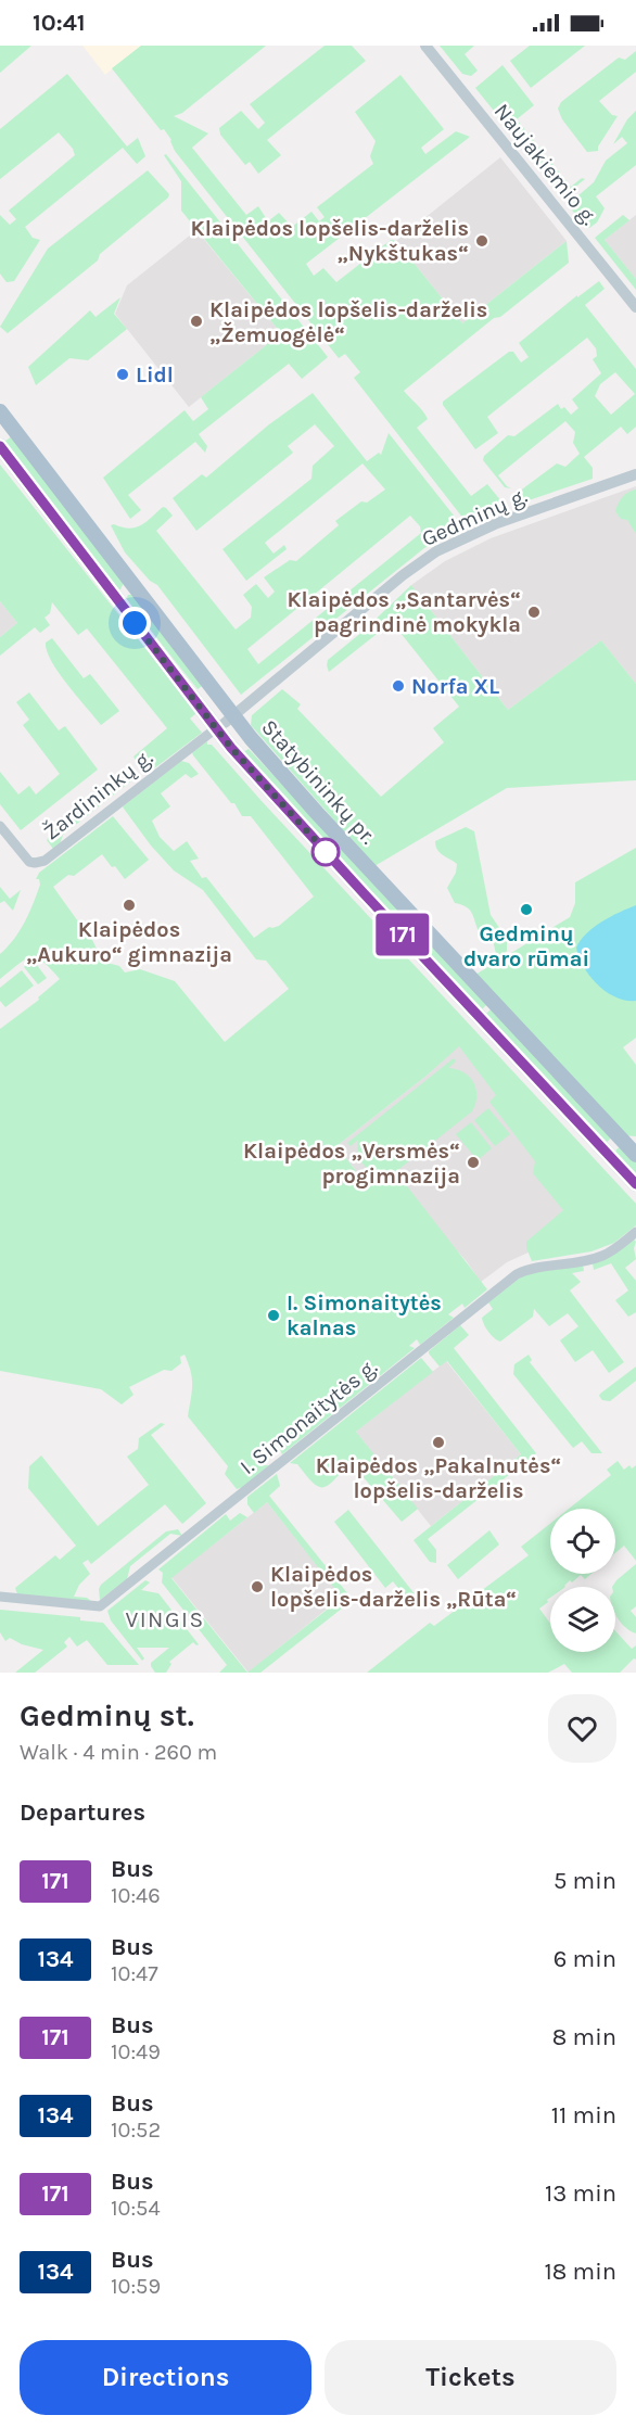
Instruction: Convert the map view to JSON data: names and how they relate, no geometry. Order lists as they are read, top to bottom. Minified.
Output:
{"streets":{"main road":["Statybininkų pr."],"street":["Naujakiemio g.","Gedminų g.","Žardininkų g.","I. Simonaitytės g."]},"crossings":[["Gedminų g.","Statybininkų pr."],["Gedminų g.","Žardininkų g."],["Statybininkų pr.","Žardininkų g."]],"districts":["VINGIS"],"places":["Klaipėdos lopšelis-darželis „Nykštukas“","Klaipėdos lopšelis-darželis „Žemuogėlė“","Lidl","Klaipėdos „Santarvės“ pagrindinė mokykla","Norfa XL","Klaipėdos „Aukuro“ gimnazija","Gedminų dvaro rūmai","Klaipėdos „Versmės“ progimnazija","I. Simonaitytės kalnas","Klaipėdos „Pakalnutės“ lopšelis-darželis","Klaipėdos lopšelis-darželis „Rūta“"],"lines":["bus line 171"],"page":{"status":"10:41","on_map":"171","heading":[["Gedminų st.","Walk · 4 min · 260 m"],"Departures"],"list":[{"mark":"171","name":"Bus","note":"10:46","value":"5 min"},{"mark":"134","name":"Bus","note":"10:47","value":"6 min"},{"mark":"171","name":"Bus","note":"10:49","value":"8 min"},{"mark":"134","name":"Bus","note":"10:52","value":"11 min"},{"mark":"171","name":"Bus","note":"10:54","value":"13 min"},{"mark":"134","name":"Bus","note":"10:59","value":"18 min"}],"buttons":["Directions","Tickets"]}}
